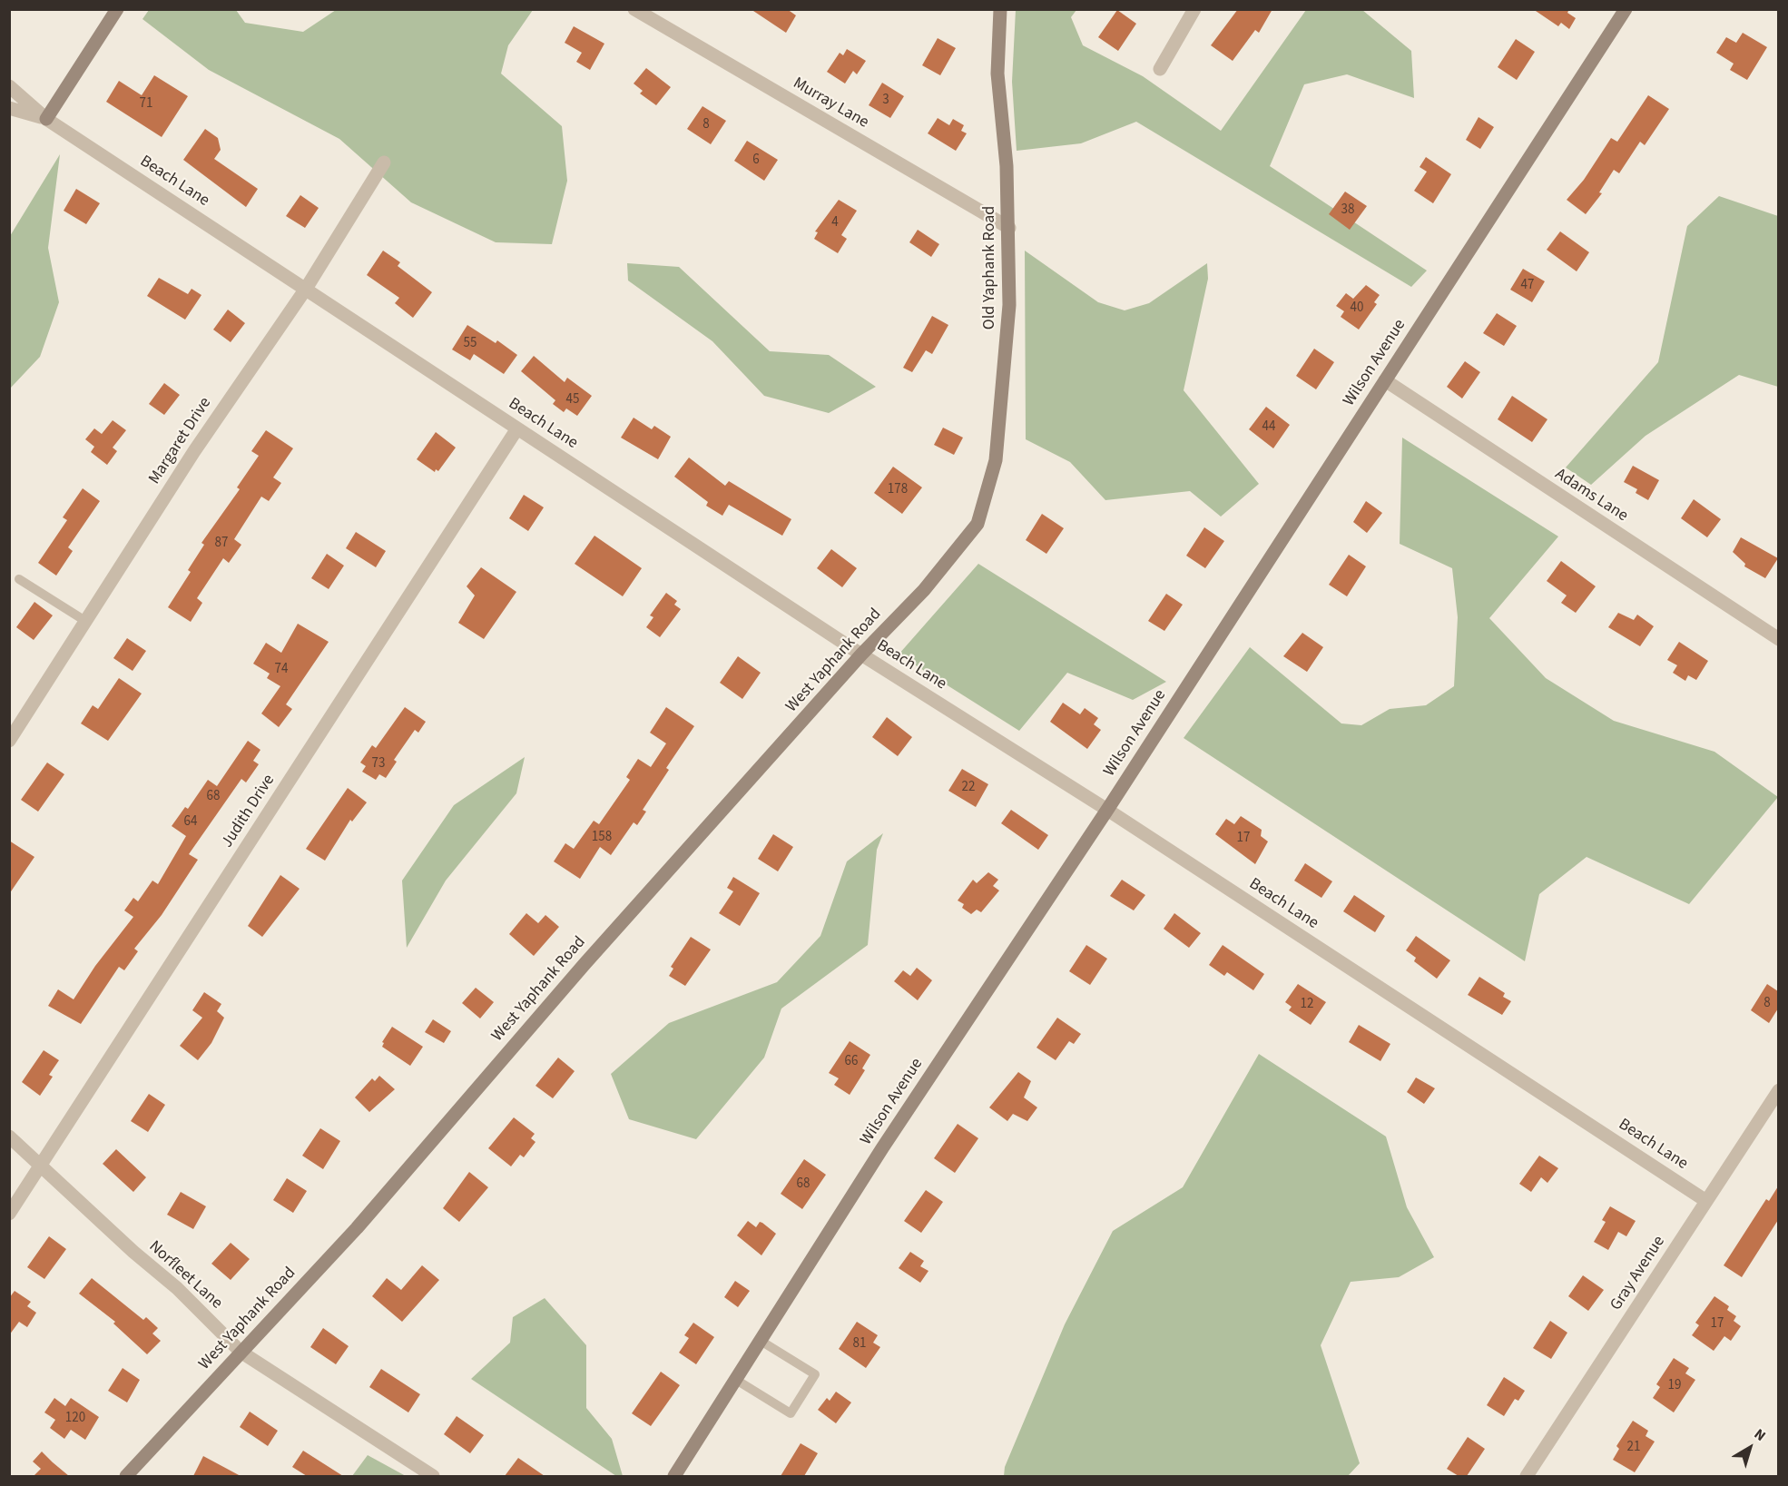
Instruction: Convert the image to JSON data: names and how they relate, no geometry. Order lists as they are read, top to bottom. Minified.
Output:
{"streets":{"street":["Murray Lane","Beach Lane","Old Yaphank Road","Wilson Avenue","Margaret Drive","Adams Lane","West Yaphank Road","Judith Drive","Gray Avenue","Norfleet Lane"]},"crossings":[["Murray Lane","Old Yaphank Road"],["Beach Lane","Wilson Avenue"],["Beach Lane","Margaret Drive"],["Beach Lane","West Yaphank Road"],["Beach Lane","Judith Drive"],["Beach Lane","Gray Avenue"],["Old Yaphank Road","West Yaphank Road"],["Wilson Avenue","Adams Lane"],["West Yaphank Road","Norfleet Lane"],["Judith Drive","Norfleet Lane"]],"house_numbers":["3","71","8","6","38","4","47","40","55","45","44","178","87","74","73","22","68","64","158","17","8","12","66","68","17","81","19","120","21"],"north":"top right"}
